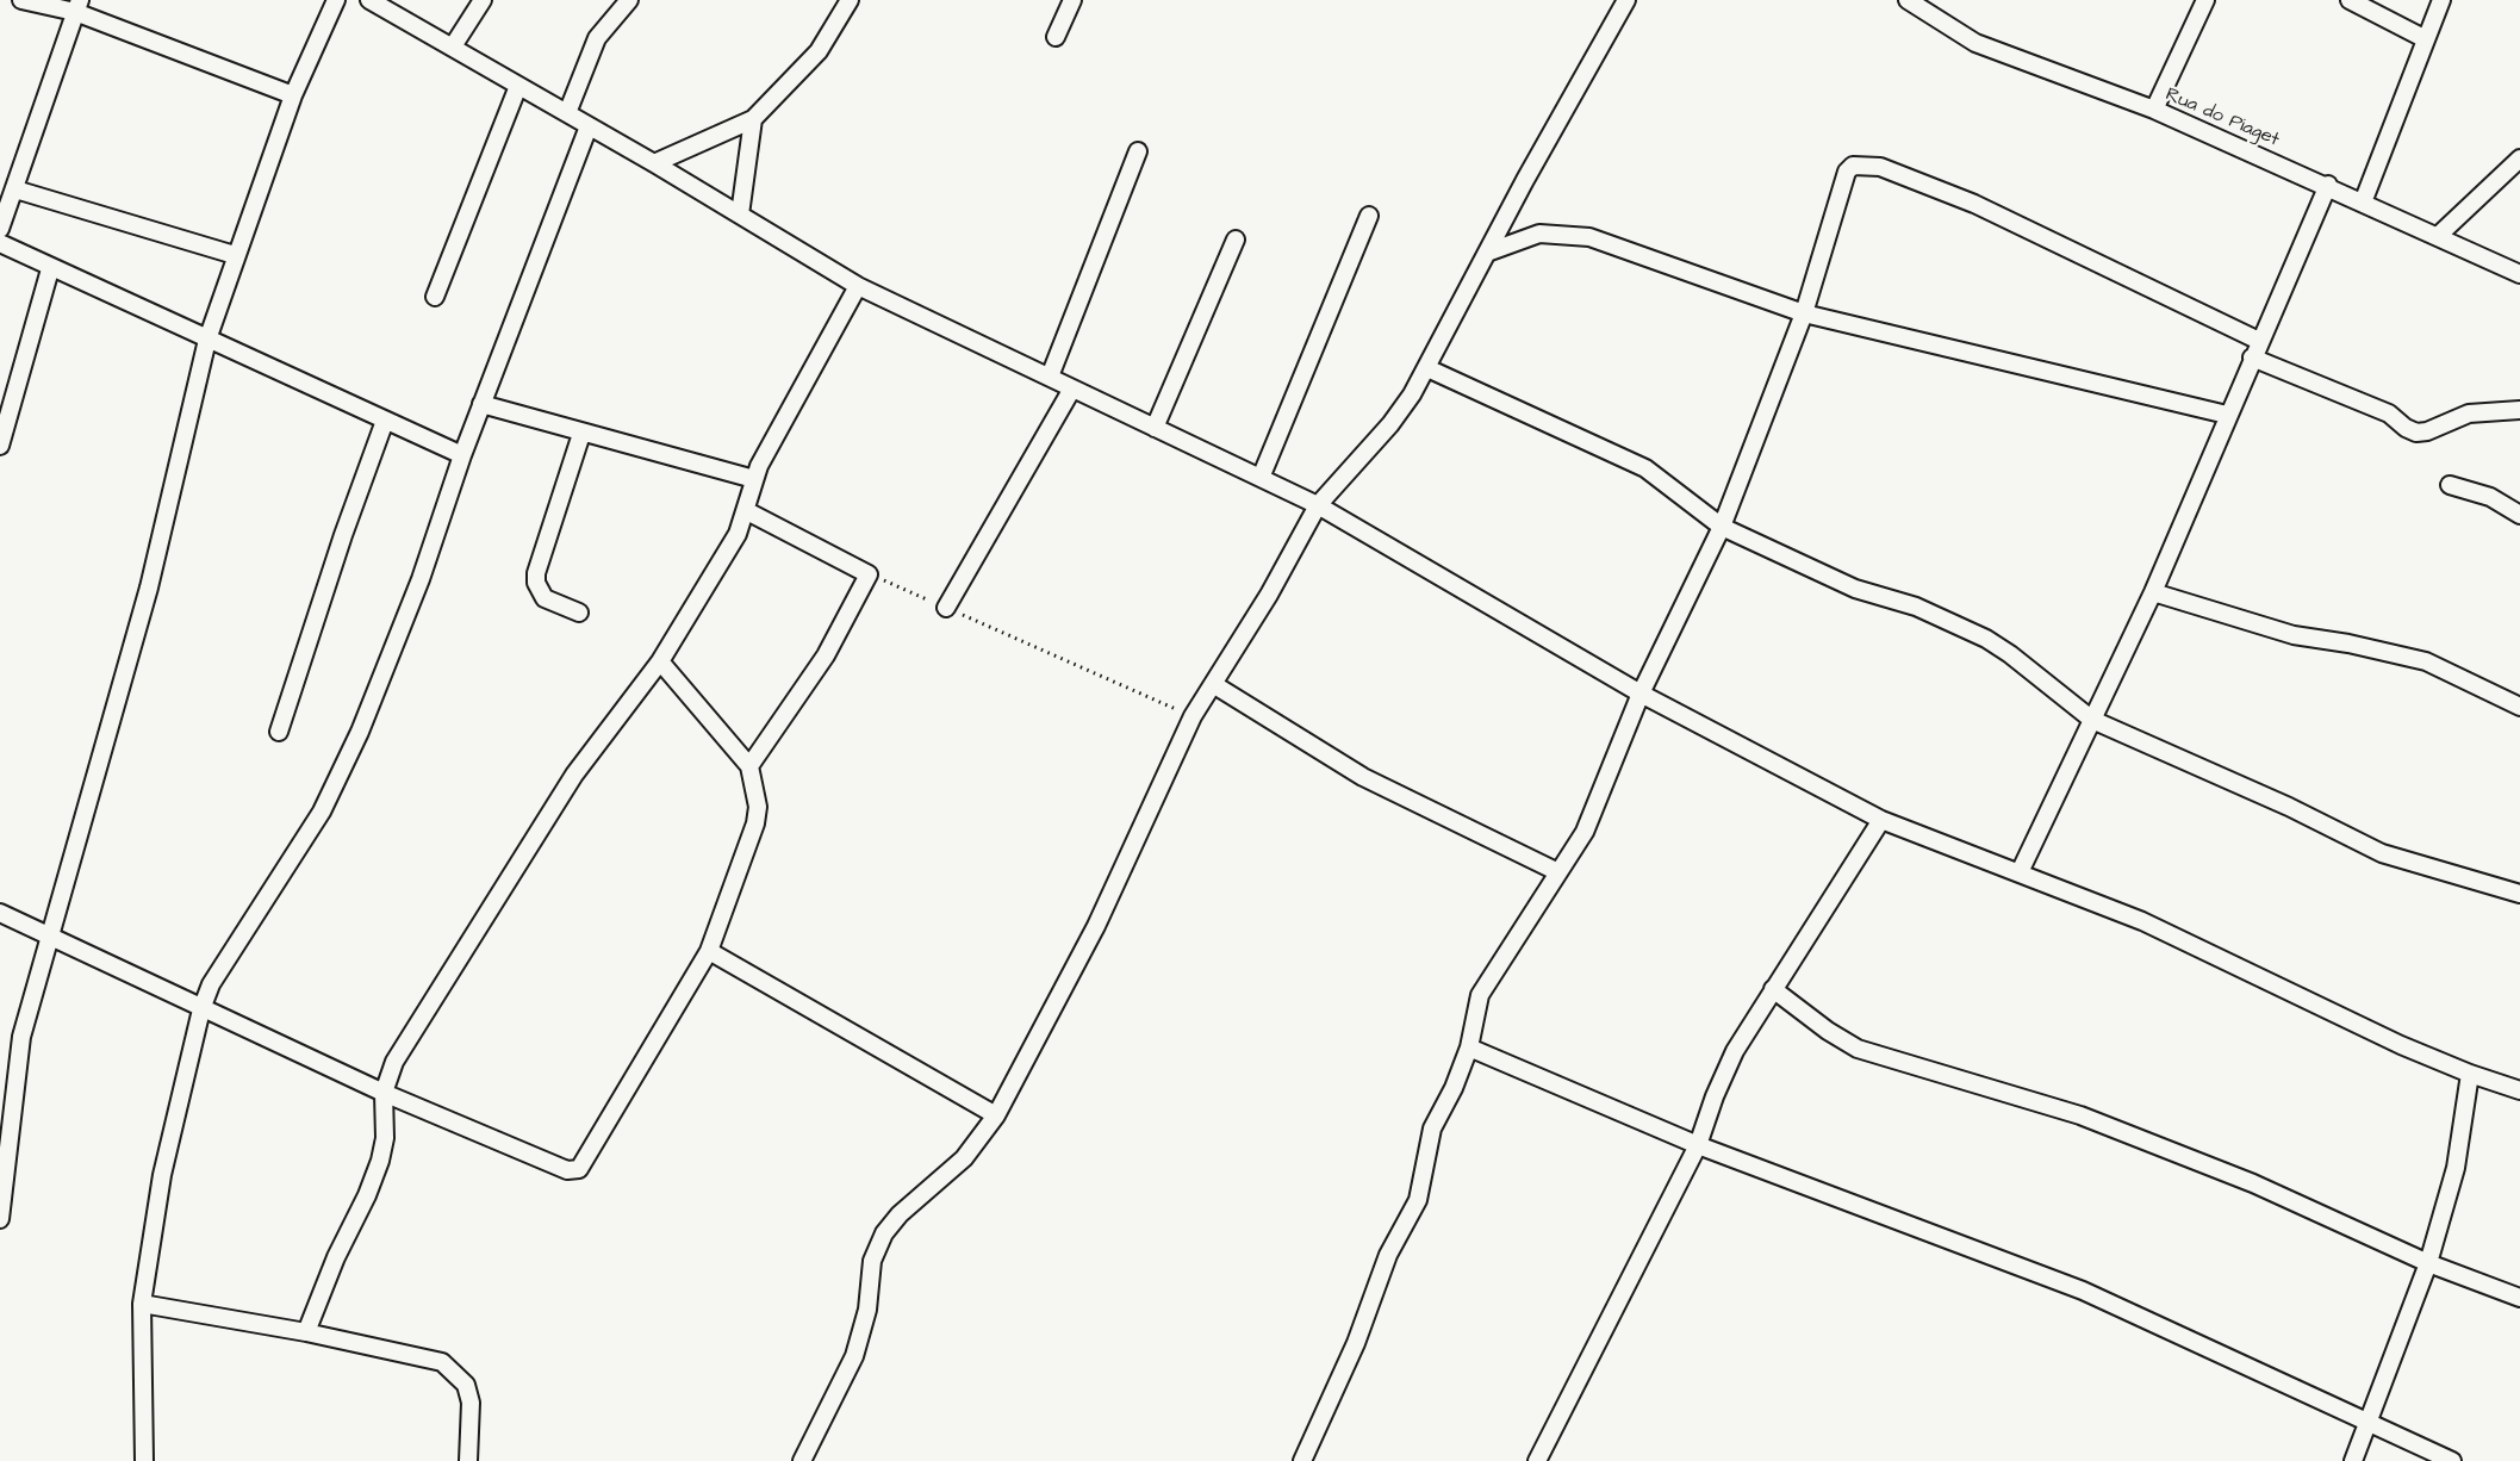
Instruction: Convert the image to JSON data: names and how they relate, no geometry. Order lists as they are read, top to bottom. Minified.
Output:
{"streets":{"street":["Rua do Piaget"]}}
